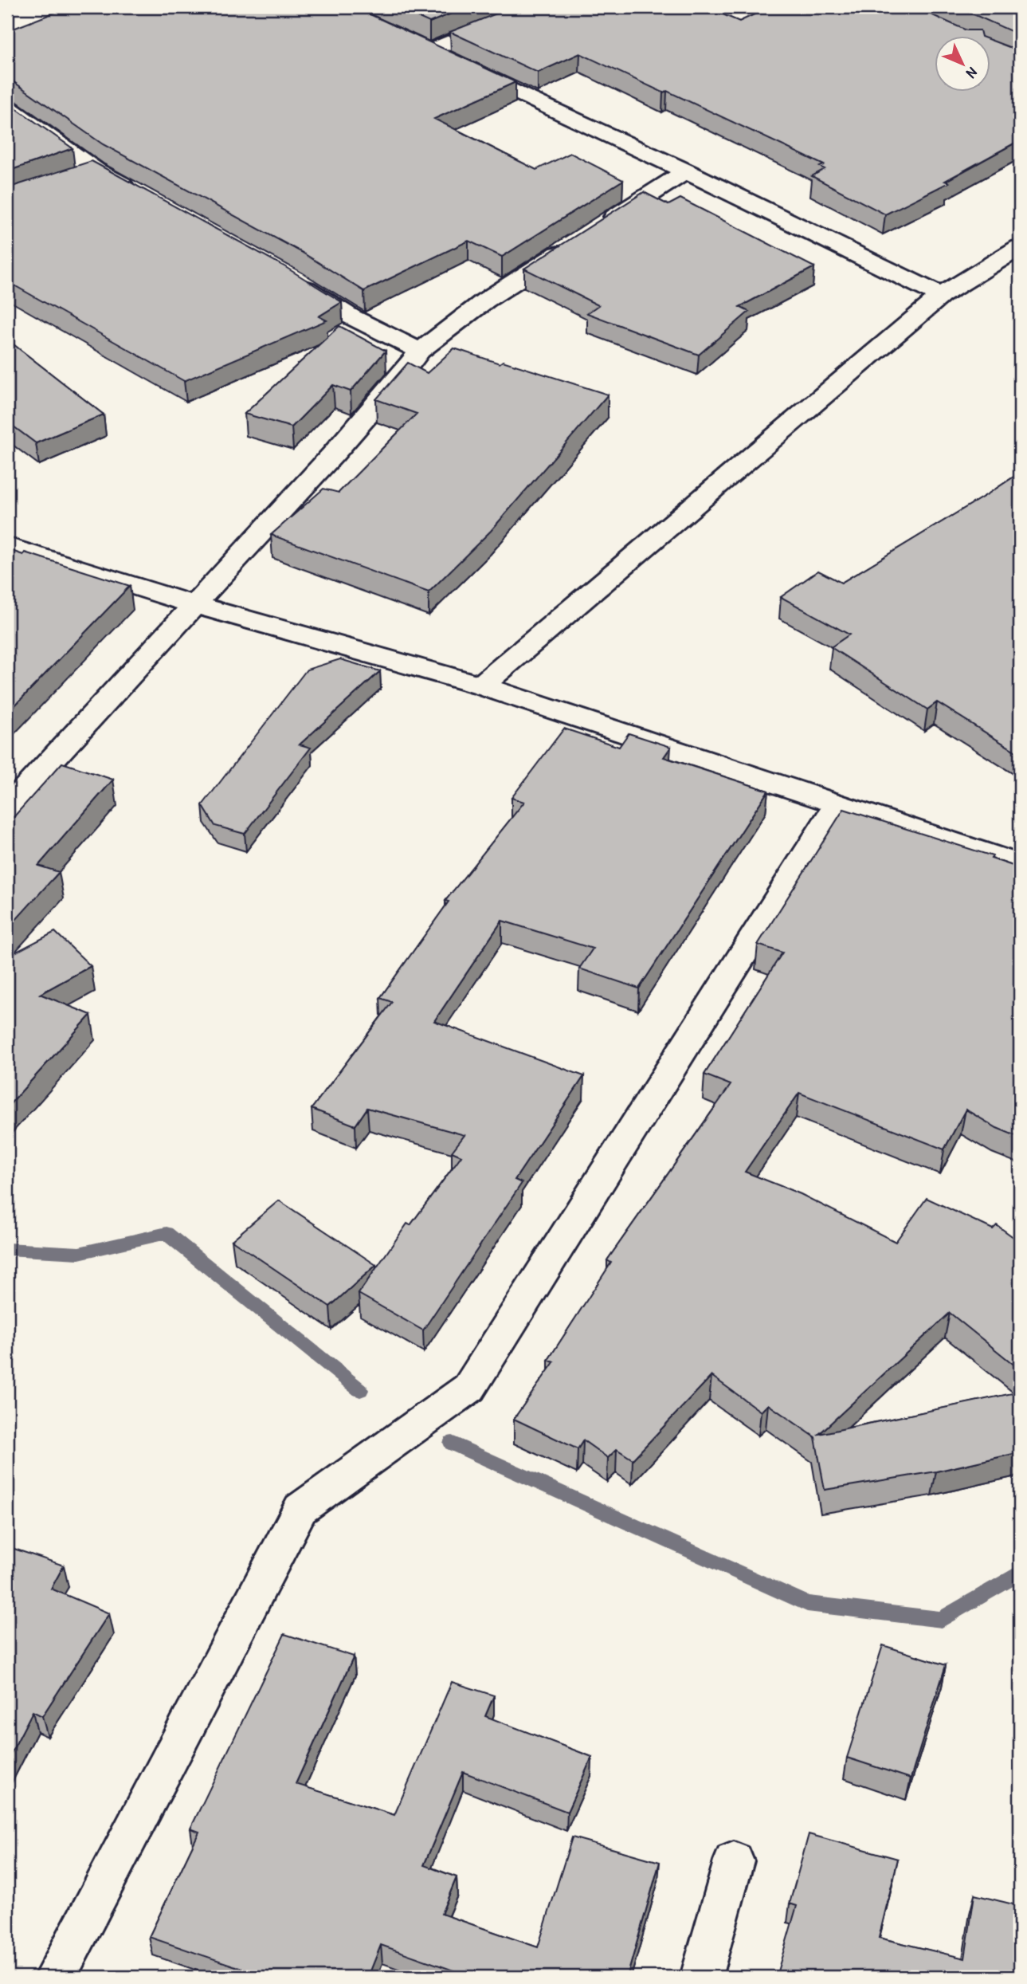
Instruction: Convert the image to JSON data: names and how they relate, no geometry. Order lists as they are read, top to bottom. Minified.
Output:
{"north":"bottom right"}
